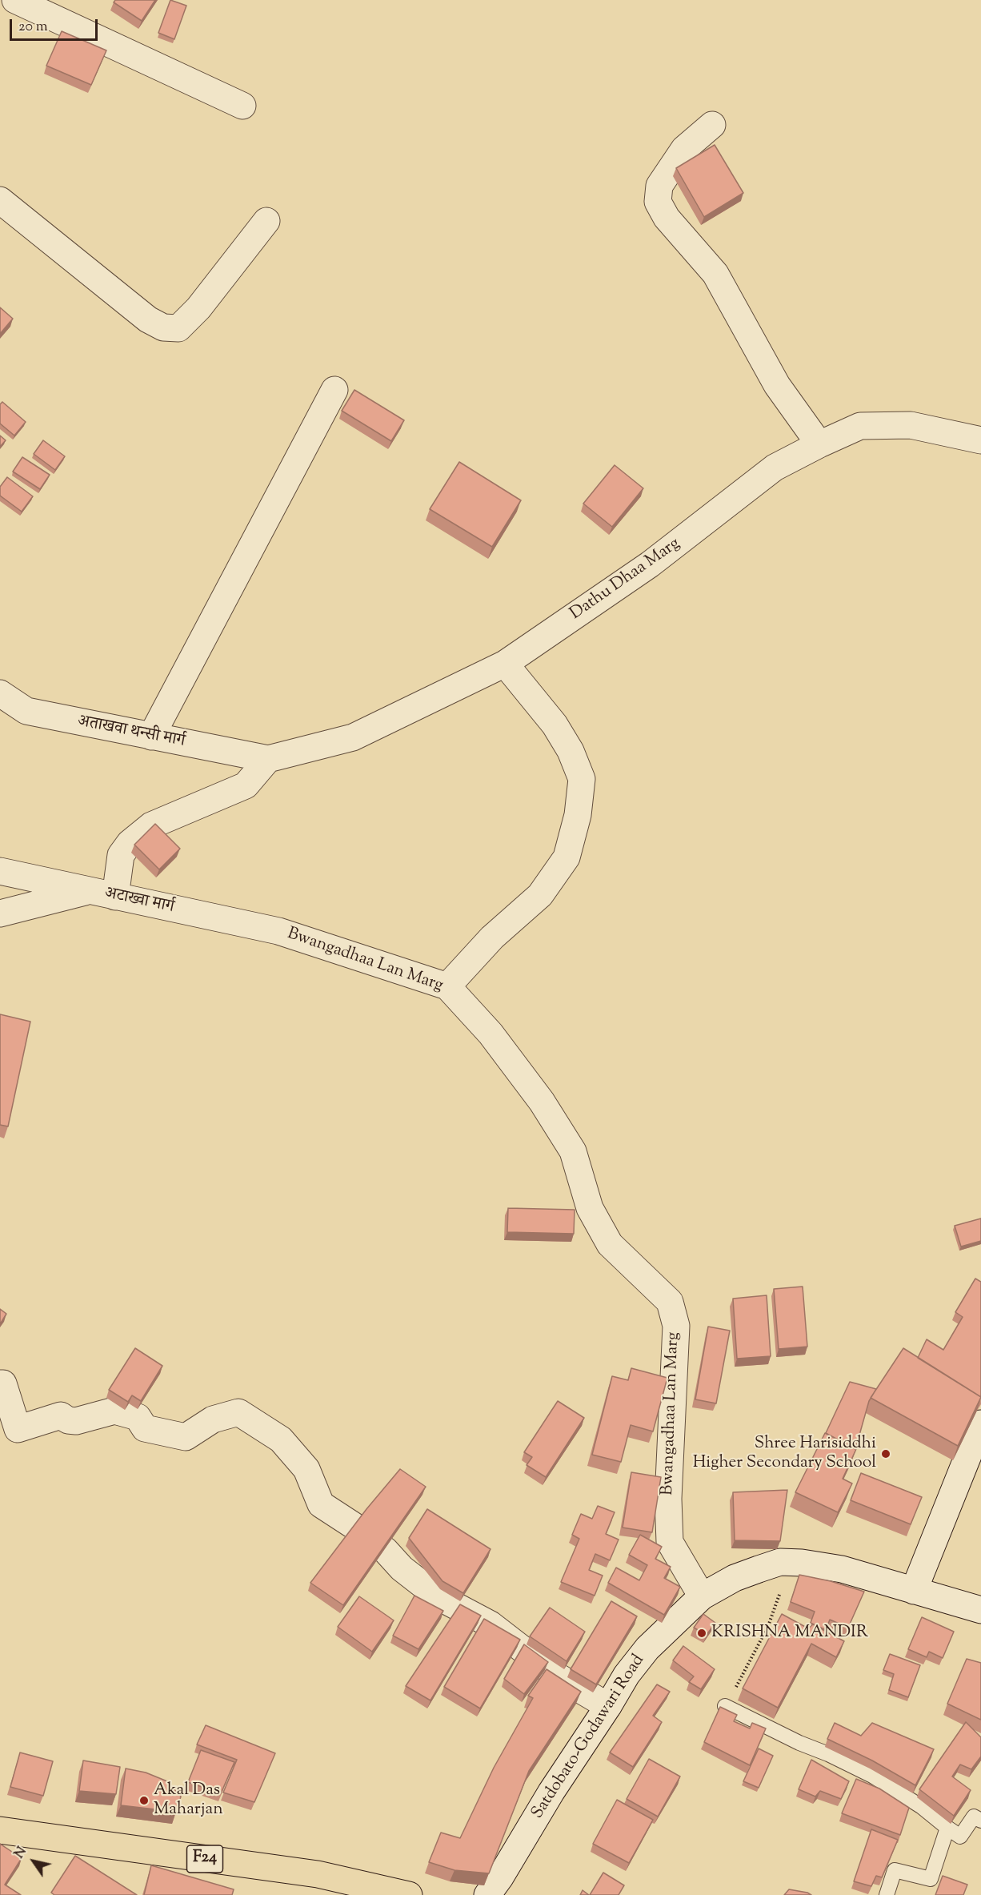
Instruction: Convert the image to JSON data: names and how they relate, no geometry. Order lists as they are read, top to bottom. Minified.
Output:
{"streets":{"main road":["F24"],"street":["Dathu Dhaa Marg","अताखवा थन्सी मार्ग","अटाख्वा मार्ग","Bwangadhaa Lan Marg","Satdobato-Godawari Road"]},"crossings":[["Dathu Dhaa Marg","अताखवा थन्सी मार्ग"],["अटाख्वा मार्ग","Bwangadhaa Lan Marg"],["Bwangadhaa Lan Marg","Satdobato-Godawari Road"]],"places":["Shree Harisiddhi Higher Secondary School","KRISHNA MANDIR","Akal Das Maharjan"],"scale_bar":"20 m","north":"top left"}
